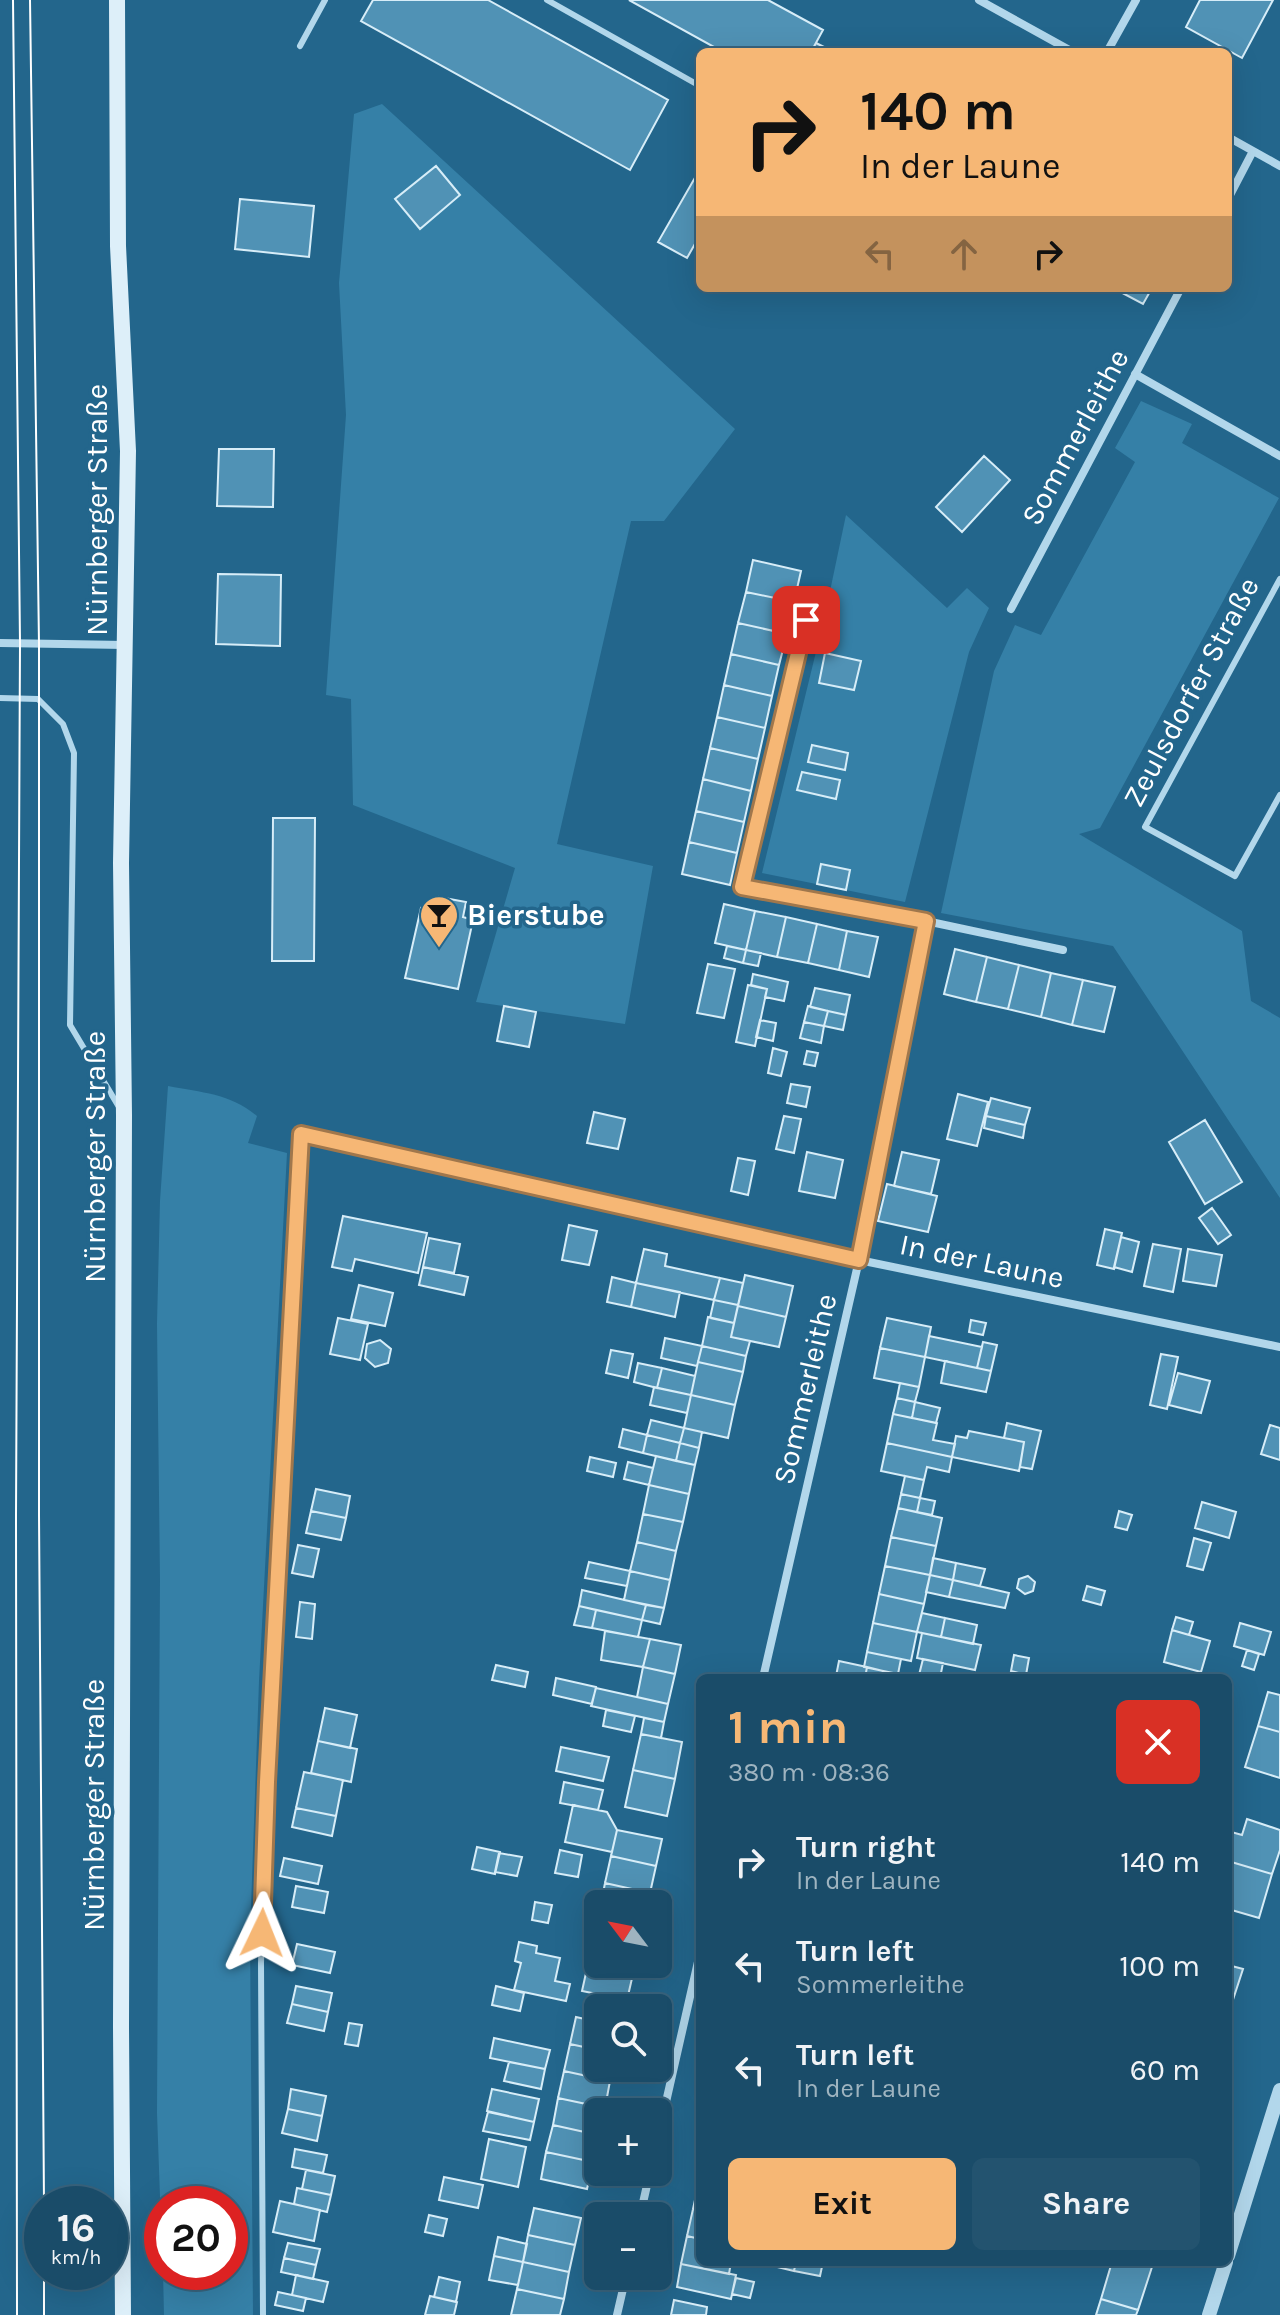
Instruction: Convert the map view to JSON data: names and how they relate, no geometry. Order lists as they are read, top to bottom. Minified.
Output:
{"streets":{"main road":["Nürnberger Straße"],"street":["Sommerleithe","In der Laune"],"lane":["Zeulsdorfer Straße"]},"crossings":[["Sommerleithe","In der Laune"]],"places":{"bar":["Bierstube"]},"north":"top left","page":{"turn":["140 m","In der Laune"],"heading":["1 min","380 m · 08:36"],"list":[{"name":"Turn right","note":"In der Laune","value":"140 m"},{"name":"Turn left","note":"Sommerleithe","value":"100 m"},{"name":"Turn left","note":"In der Laune","value":"60 m"}],"map_buttons":["+","−"],"buttons":["Exit","Share"],"speed":"16 km/h","limit":"20"}}
